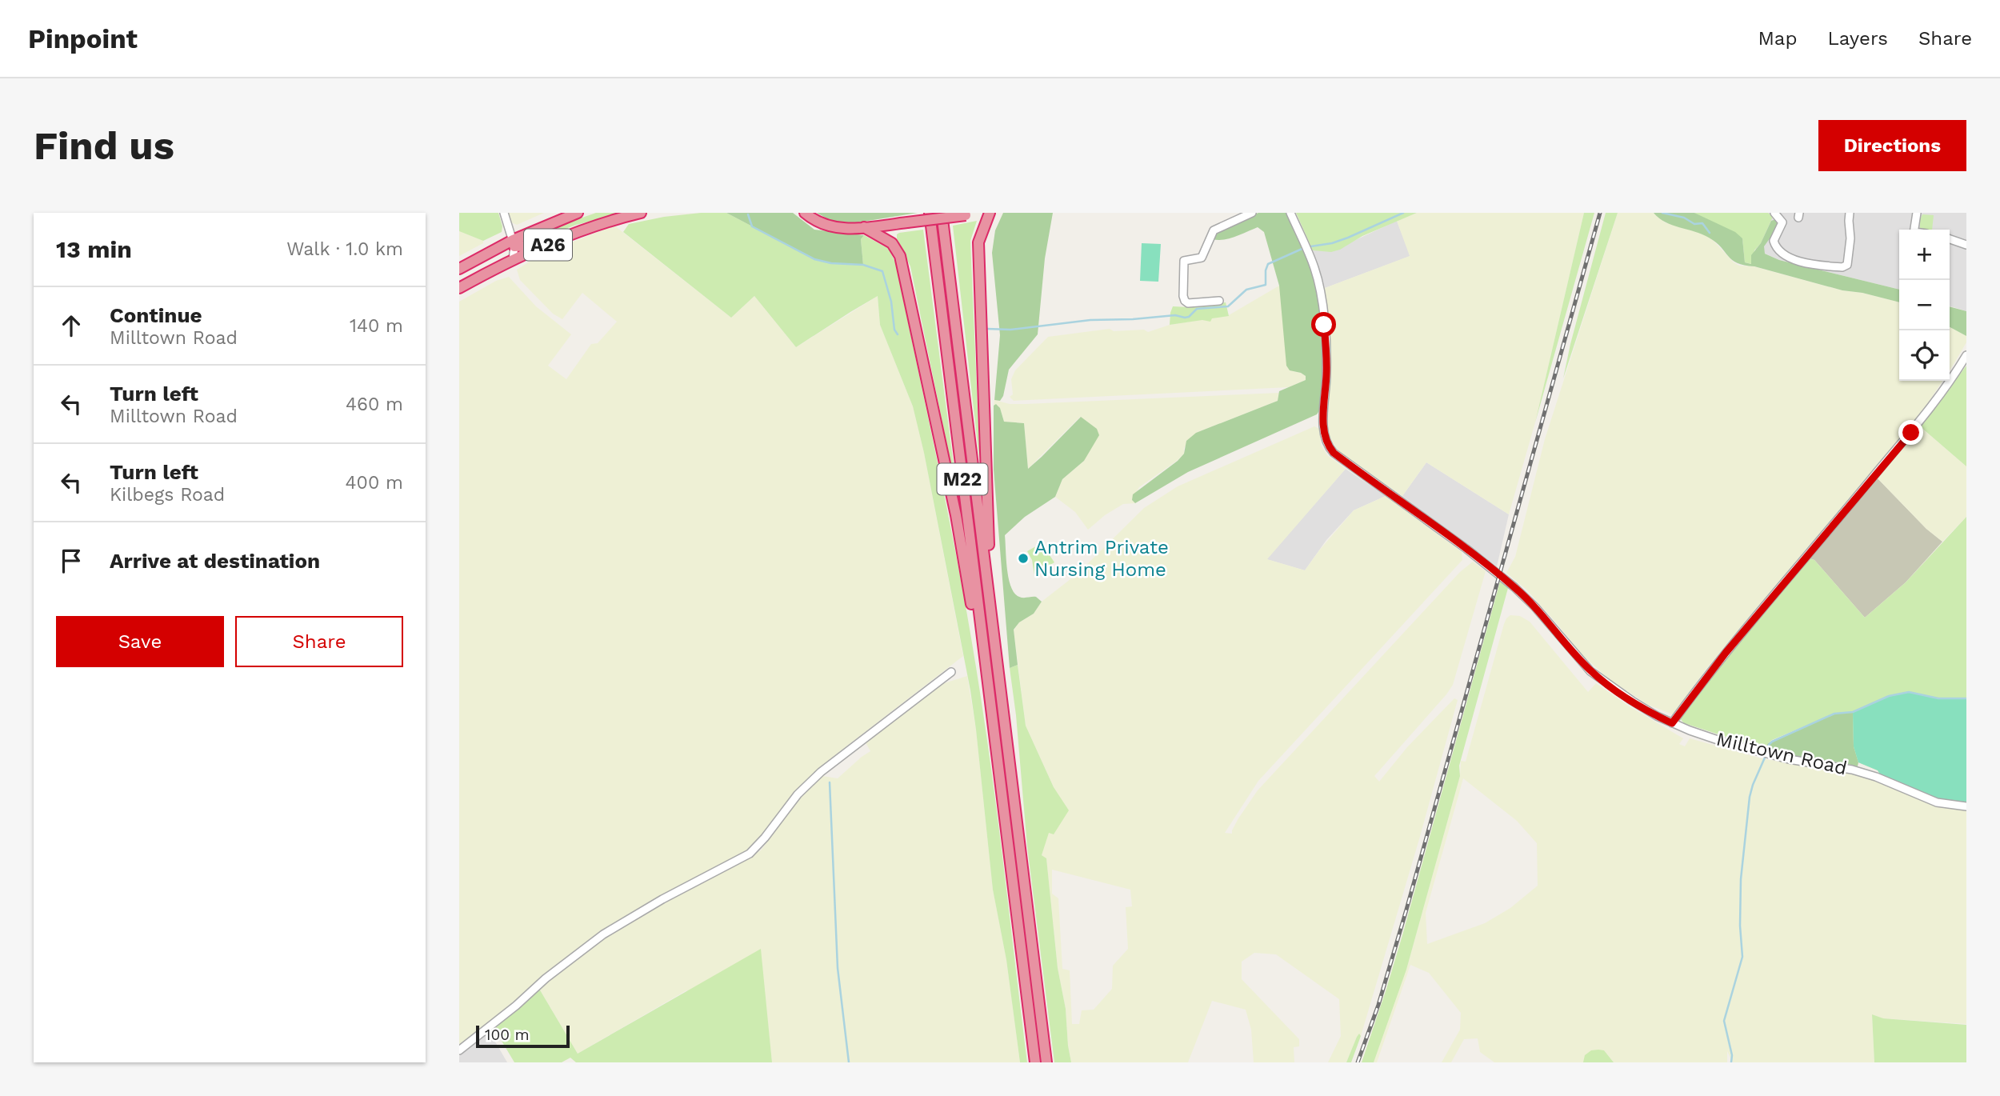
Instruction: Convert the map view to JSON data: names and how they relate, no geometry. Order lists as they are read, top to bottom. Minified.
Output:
{"streets":{"highway":["A26","M22"],"street":["Milltown Road"]},"places":["Antrim Private Nursing Home"],"scale_bar":"100 m","page":{"header":"Pinpoint","nav":["Map","Layers","Share"],"buttons":["Directions",["Save","Share"]],"title":"Find us","heading":["13 min","Walk · 1.0 km"],"map_buttons":["+","−"],"list":[["Continue","Milltown Road","140 m"],["Turn left","Milltown Road","460 m"],["Turn left","Kilbegs Road","400 m"],"Arrive at destination"],"scale":"100 m"}}
